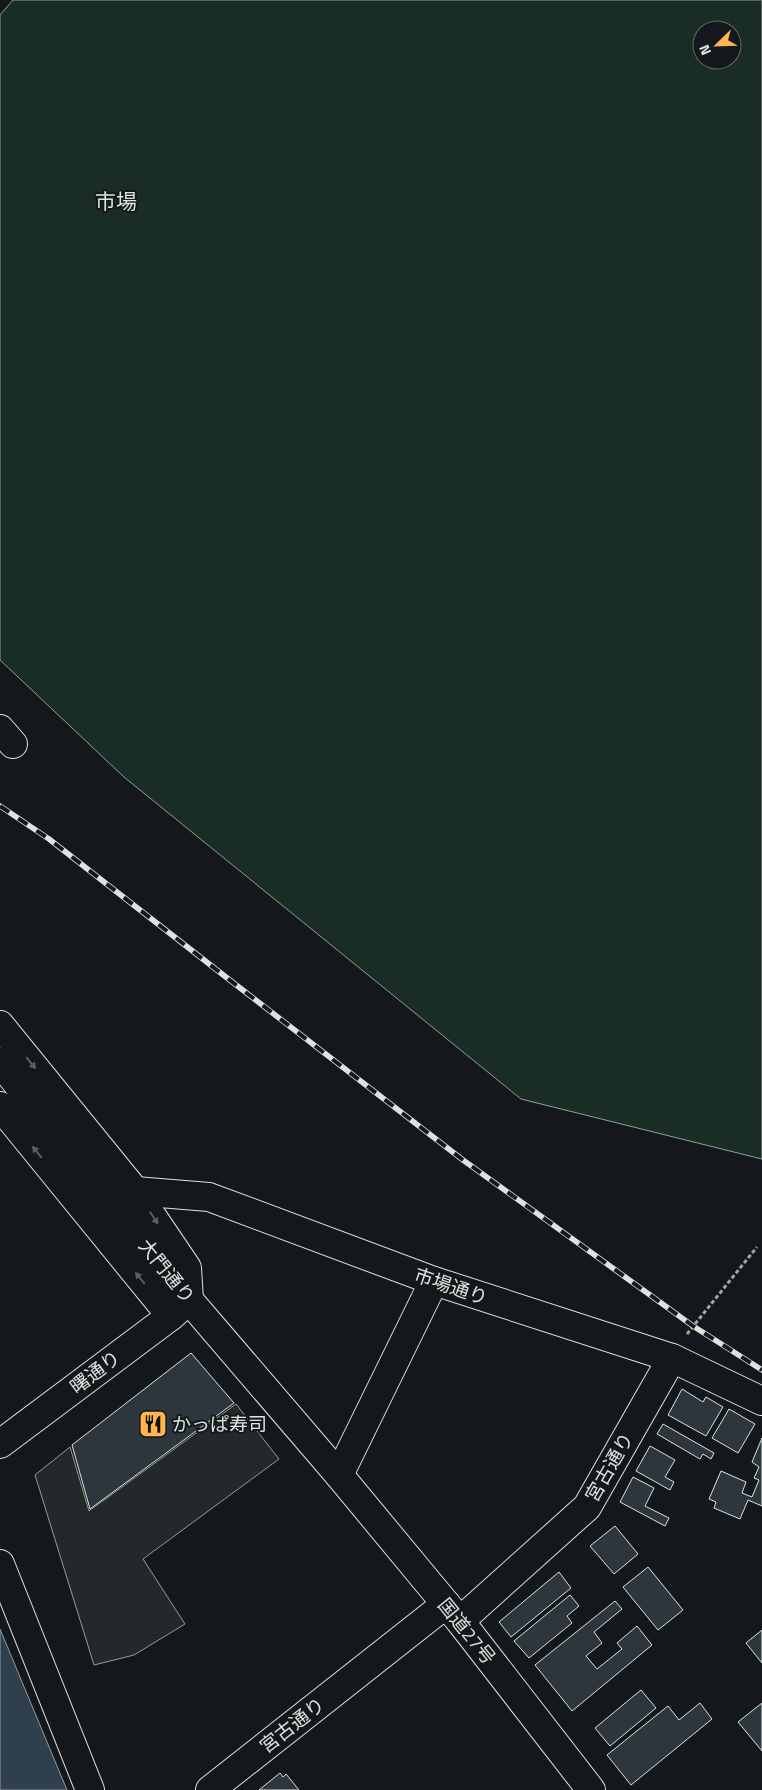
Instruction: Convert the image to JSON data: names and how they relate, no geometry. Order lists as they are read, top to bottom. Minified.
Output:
{"streets":{"main road":["大門通り","市場通り","曙通り","宮古通り","国道27号"]},"crossings":[["大門通り","曙通り"],["大門通り","国道27号"],["市場通り","宮古通り"],["宮古通り","国道27号"]],"districts":["市場"],"places":{"restaurant":["かっぱ寿司"]},"north":"bottom left"}
